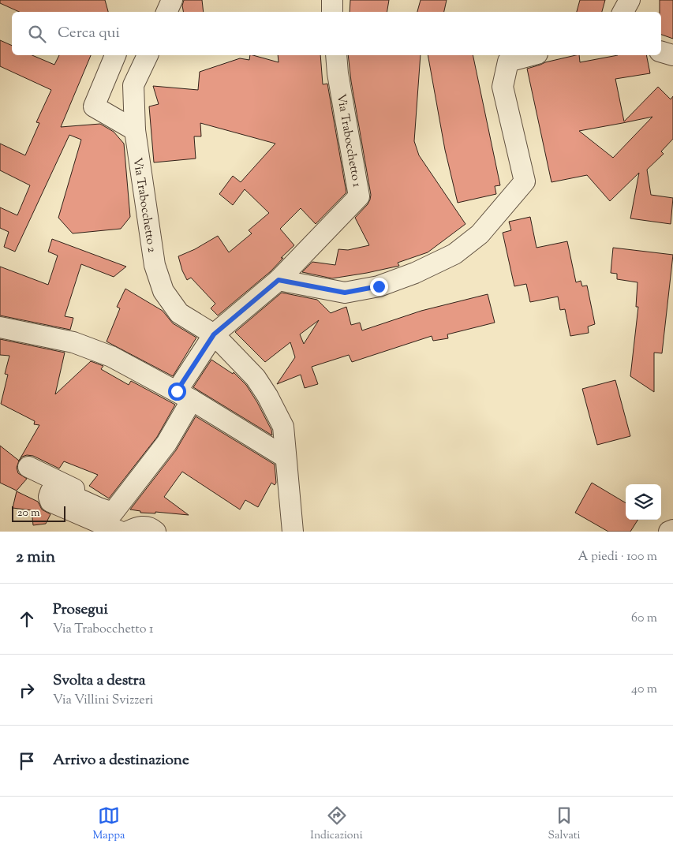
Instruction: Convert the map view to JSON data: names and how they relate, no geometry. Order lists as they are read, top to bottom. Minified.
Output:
{"streets":{"street":["Via Trabocchetto 1","Via Trabocchetto 2"]},"crossings":[["Via Trabocchetto 1","Via Trabocchetto 2"]],"scale_bar":"20 m","page":{"search":"Cerca qui","scale":"20 m","heading":["2 min","A piedi · 100 m"],"list":[["Prosegui","Via Trabocchetto 1","60 m"],["Svolta a destra","Via Villini Svizzeri","40 m"],"Arrivo a destinazione"],"nav":["Mappa","Indicazioni","Salvati"]}}
